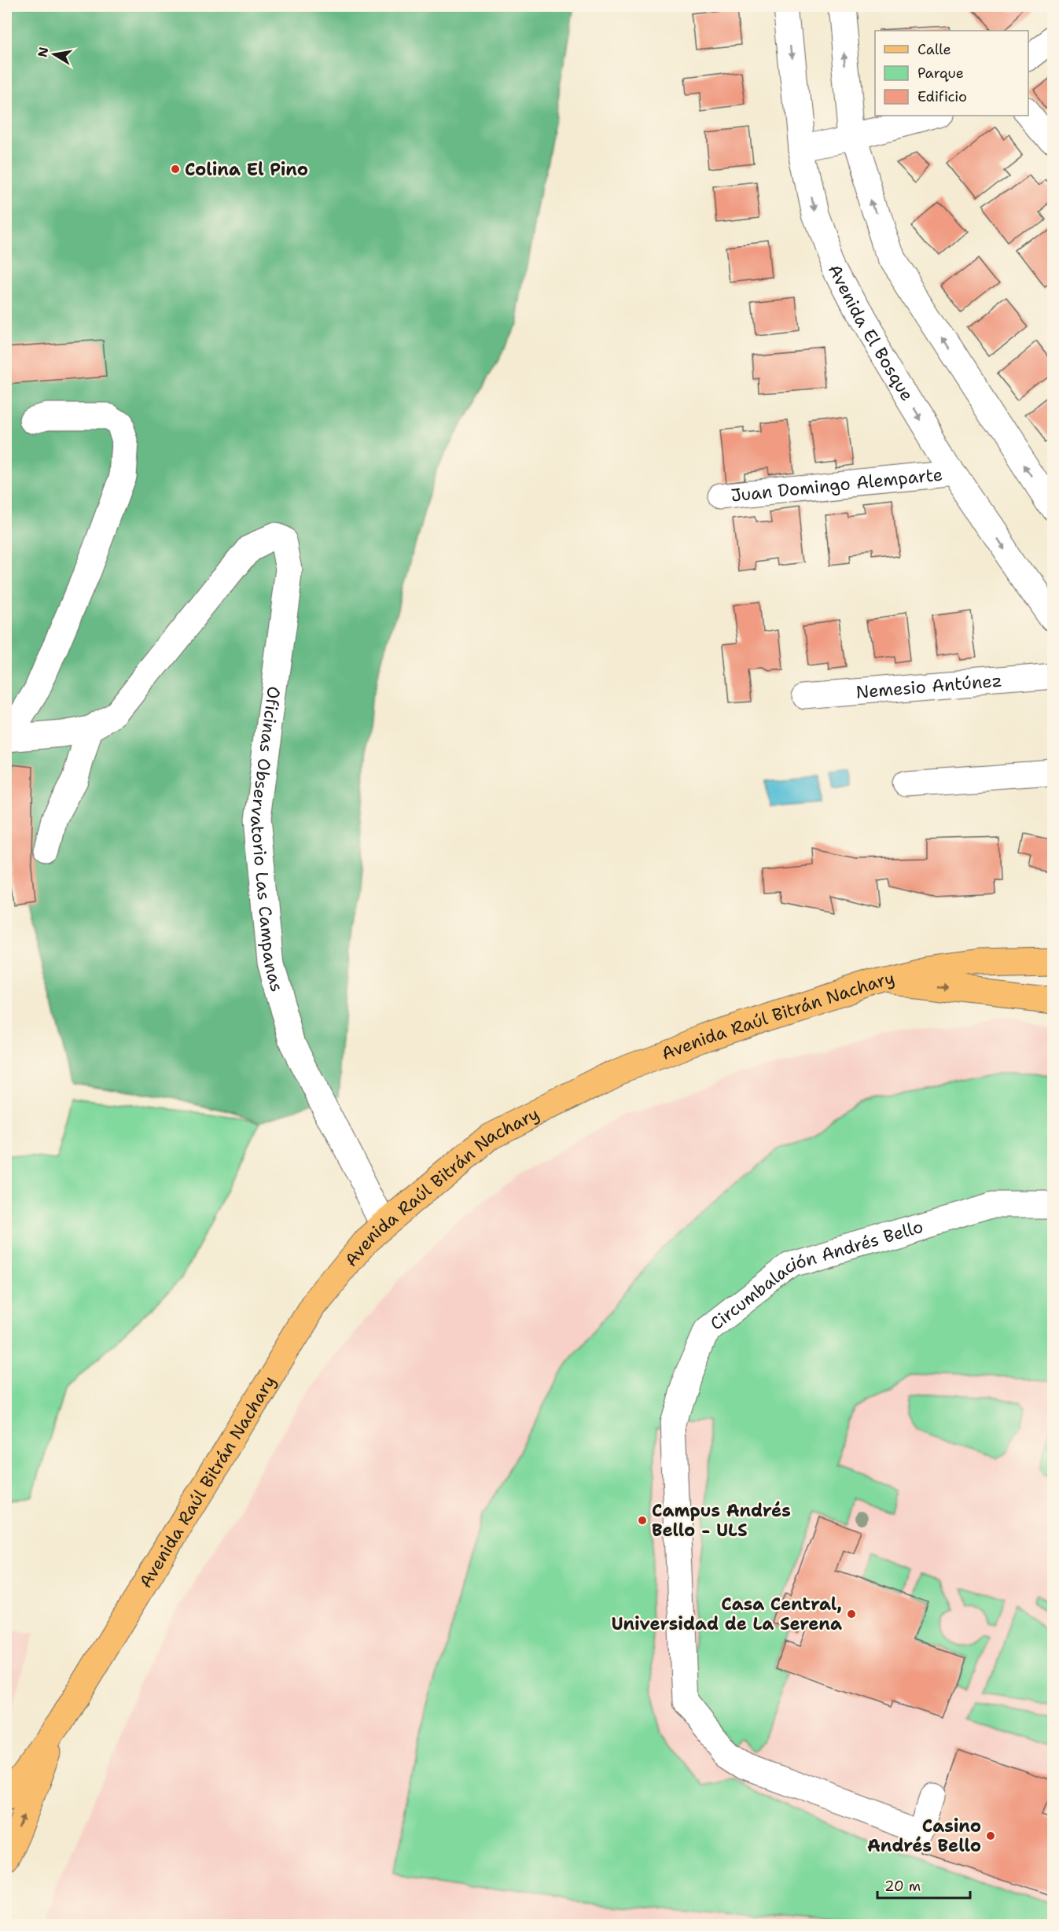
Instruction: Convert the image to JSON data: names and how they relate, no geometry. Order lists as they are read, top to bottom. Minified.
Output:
{"streets":{"main road":["Avenida Raúl Bitrán Nachary"],"street":["Avenida El Bosque","Juan Domingo Alemparte","Nemesio Antúnez","Oficinas Observatorio Las Campanas","Circumbalación Andrés Bello"]},"crossings":[["Avenida El Bosque","Juan Domingo Alemparte"],["Oficinas Observatorio Las Campanas","Avenida Raúl Bitrán Nachary"]],"places":["Colina El Pino","Campus Andrés Bello - ULS","Casa Central, Universidad de La Serena","Casino Andrés Bello"],"legend":["Calle","Parque","Edificio"],"scale_bar":"20 m","north":"left"}
